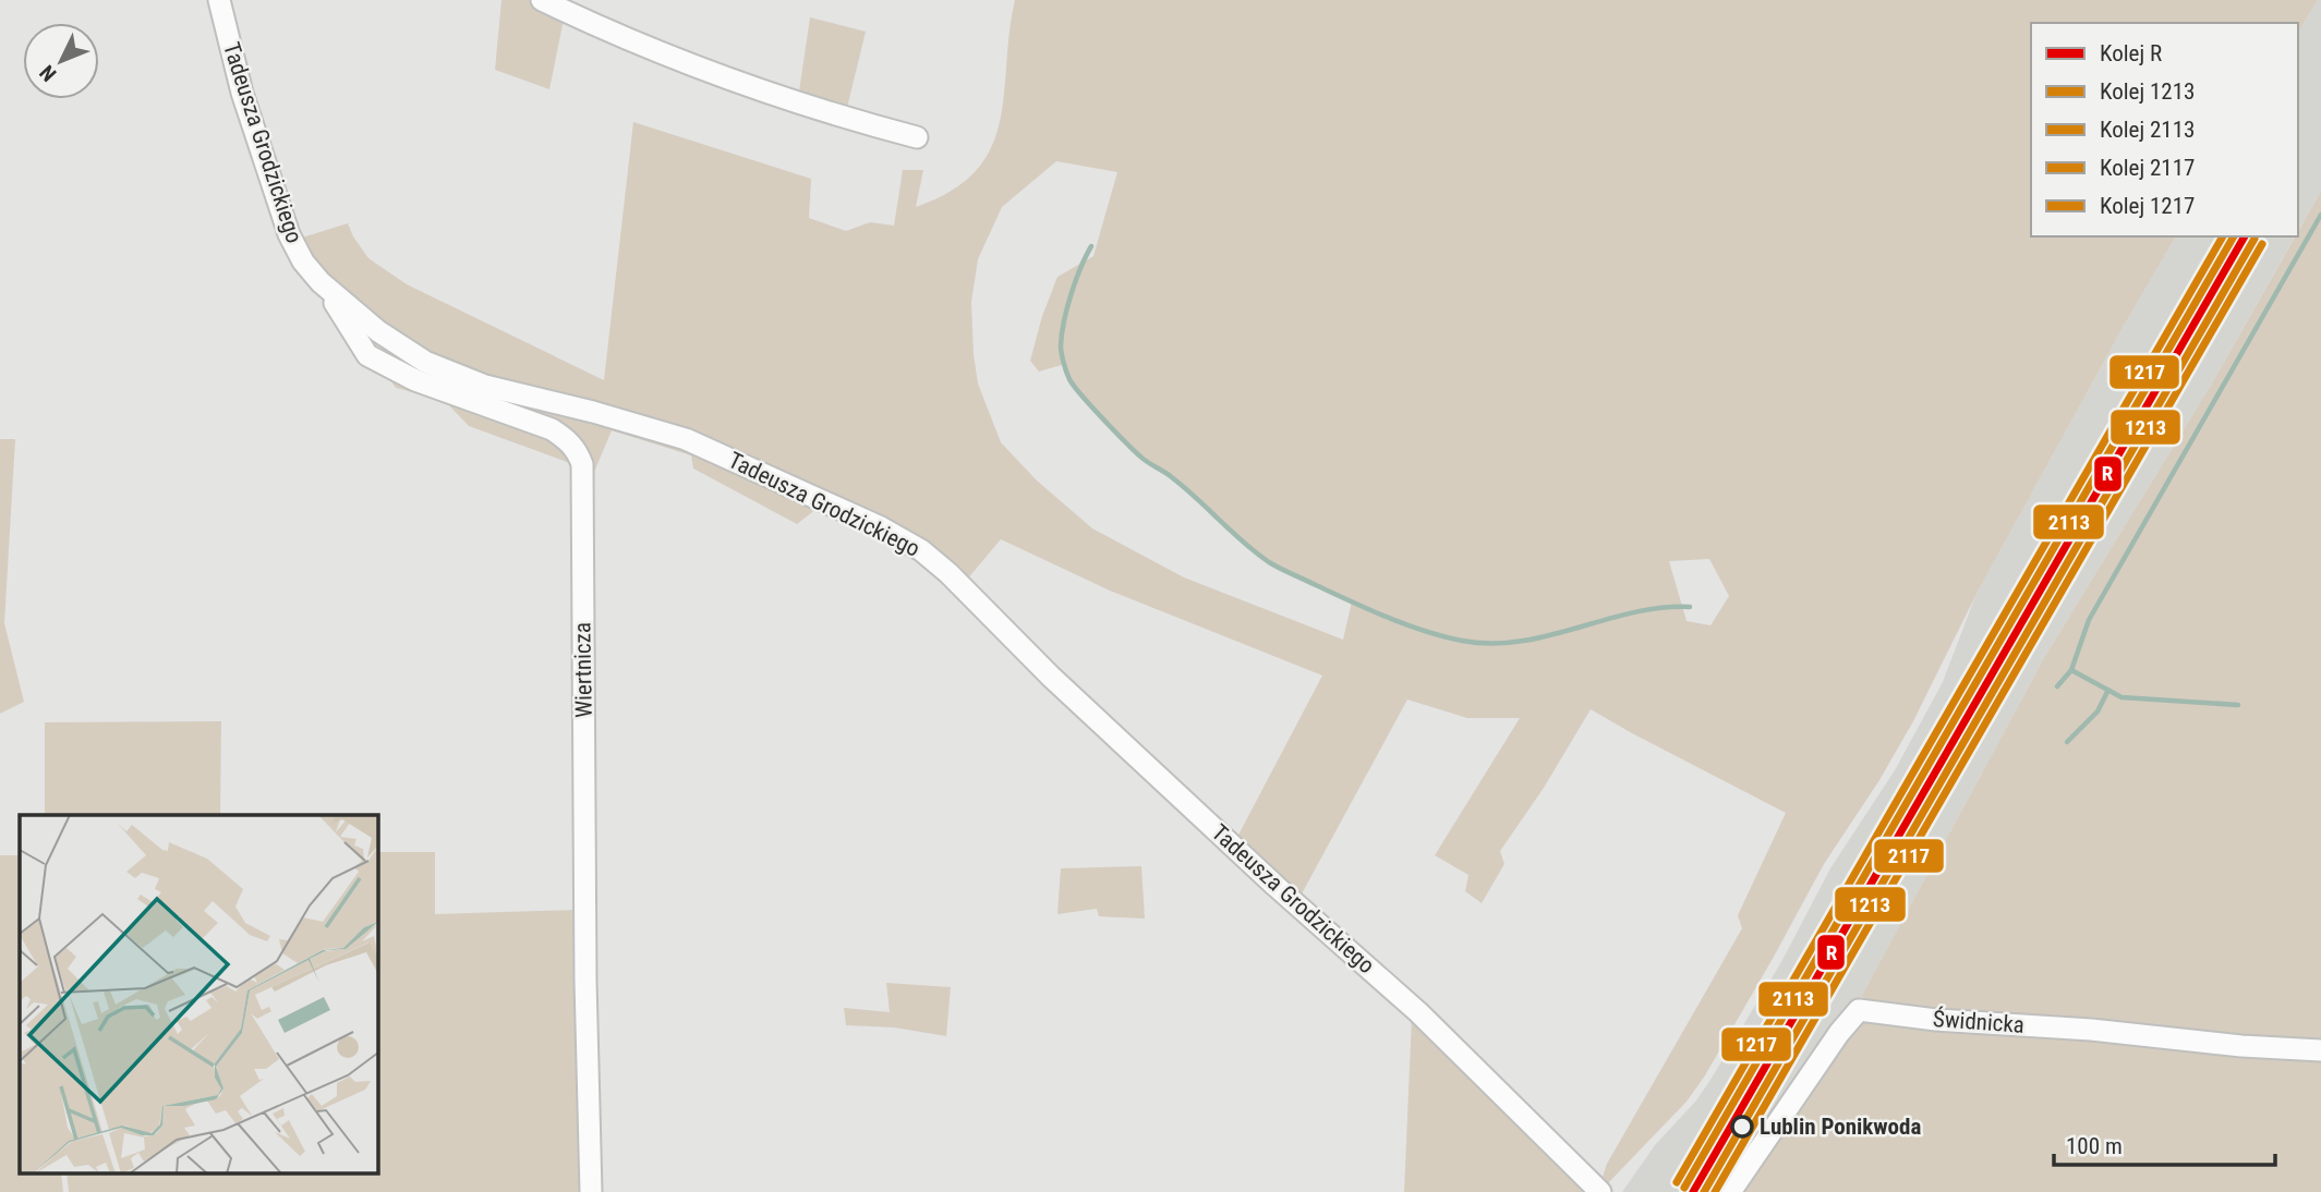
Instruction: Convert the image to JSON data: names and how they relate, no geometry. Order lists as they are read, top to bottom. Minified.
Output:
{"streets":{"street":["Tadeusza Grodzickiego","Wiertnicza","Świdnicka"]},"crossings":[["Tadeusza Grodzickiego","Wiertnicza"]],"places":["Lublin Ponikwoda"],"lines":["rail line R","rail line 2113","rail line 1217","rail line 1213","rail line 2117"],"legend":["Kolej R","Kolej 1213","Kolej 2113","Kolej 2117","Kolej 1217"],"scale_bar":"100 m","north":"bottom left"}
